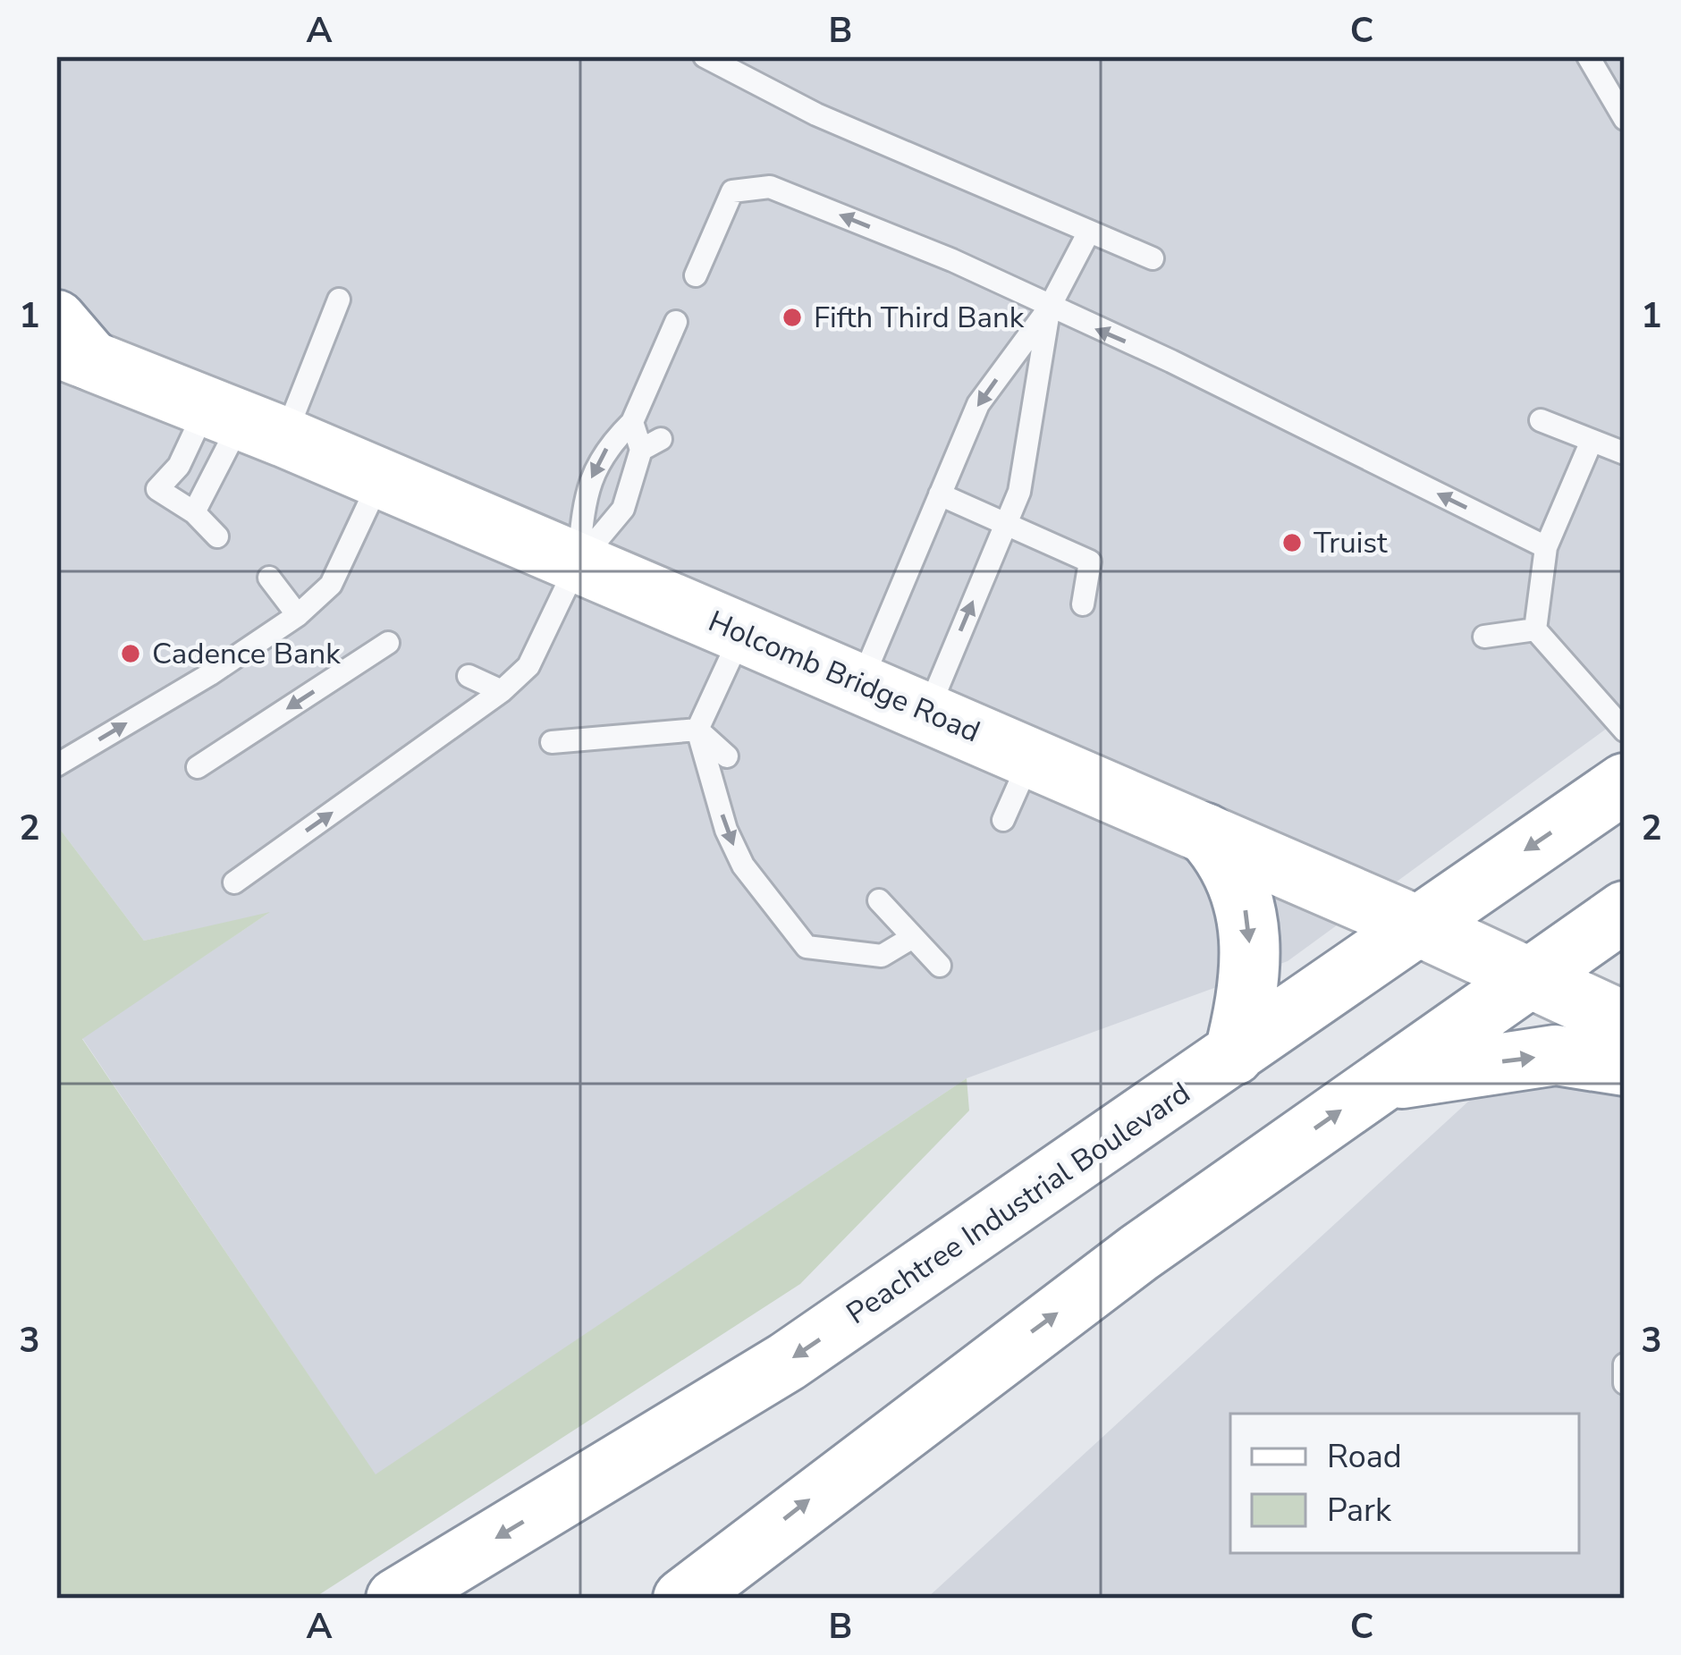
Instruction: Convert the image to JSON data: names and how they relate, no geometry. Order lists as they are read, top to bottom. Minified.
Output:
{"streets":{"main road":["Holcomb Bridge Road","Peachtree Industrial Boulevard"]},"crossings":[["Holcomb Bridge Road","Peachtree Industrial Boulevard"]],"places":["Fifth Third Bank","Truist","Cadence Bank"],"legend":["Road","Park"],"grid":{"columns":["A","B","C"],"rows":["1","2","3"]}}
